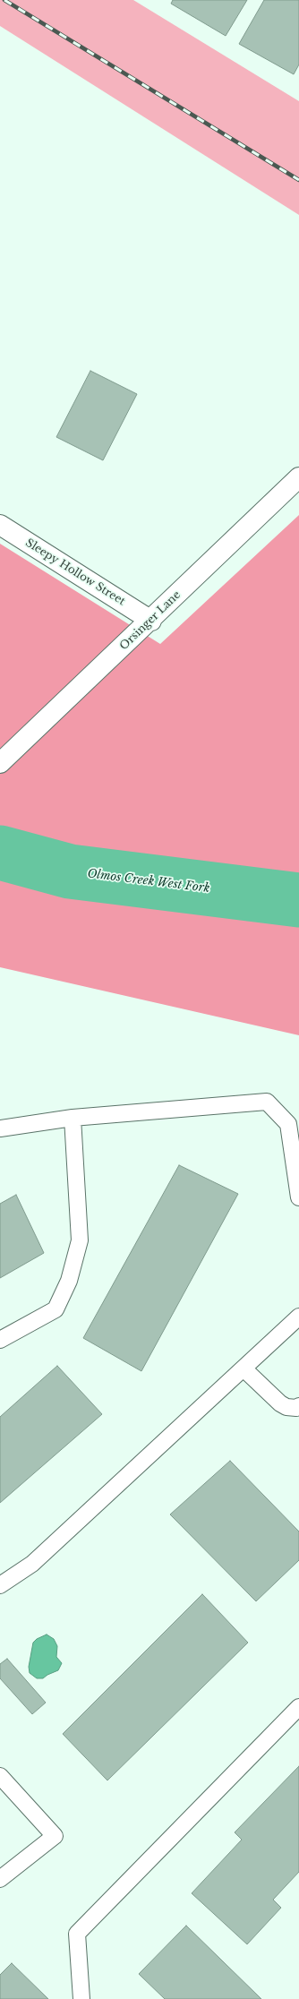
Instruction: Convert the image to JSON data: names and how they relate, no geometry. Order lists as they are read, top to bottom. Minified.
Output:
{"streets":{"street":["Sleepy Hollow Street","Orsinger Lane"]},"crossings":[["Sleepy Hollow Street","Orsinger Lane"]],"water":["Olmos Creek West Fork"]}
